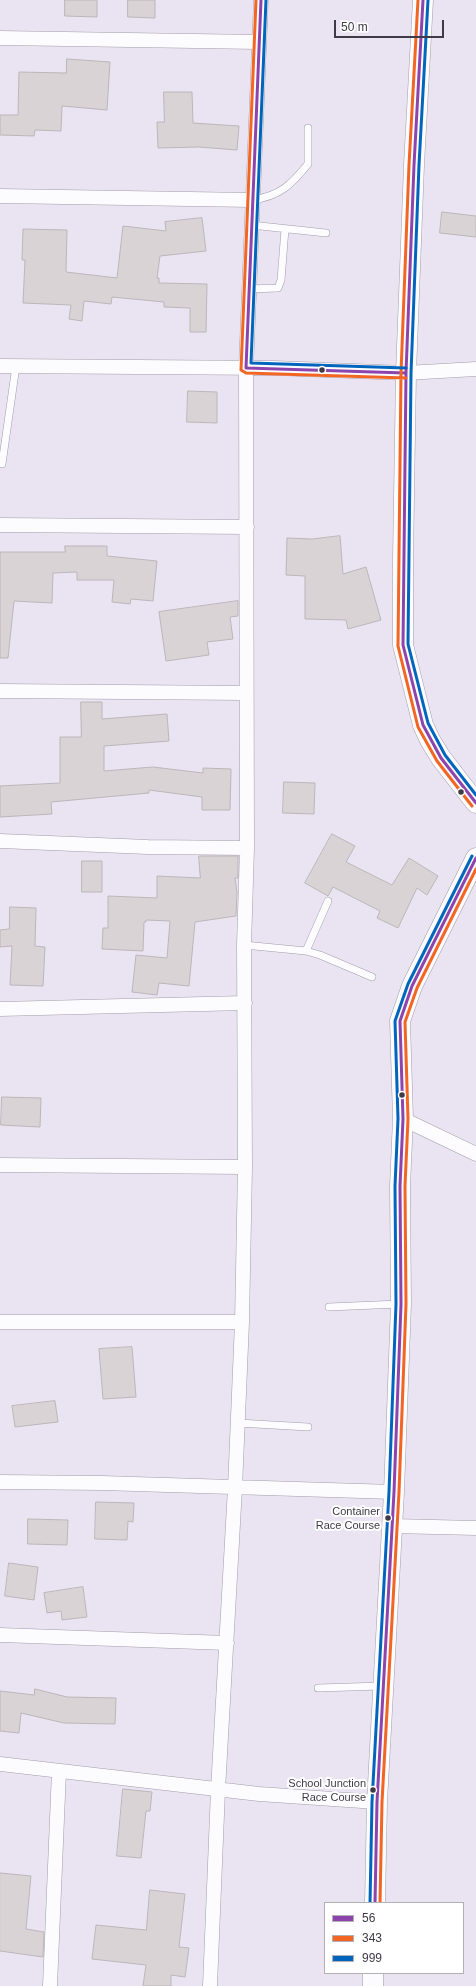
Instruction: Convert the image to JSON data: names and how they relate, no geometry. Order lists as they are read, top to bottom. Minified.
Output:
{"places":["Container Race Course","School Junction Race Course"],"lines":["transit line 56","transit line 343","transit line 999"],"legend":["56","343","999"],"scale_bar":"50 m"}
